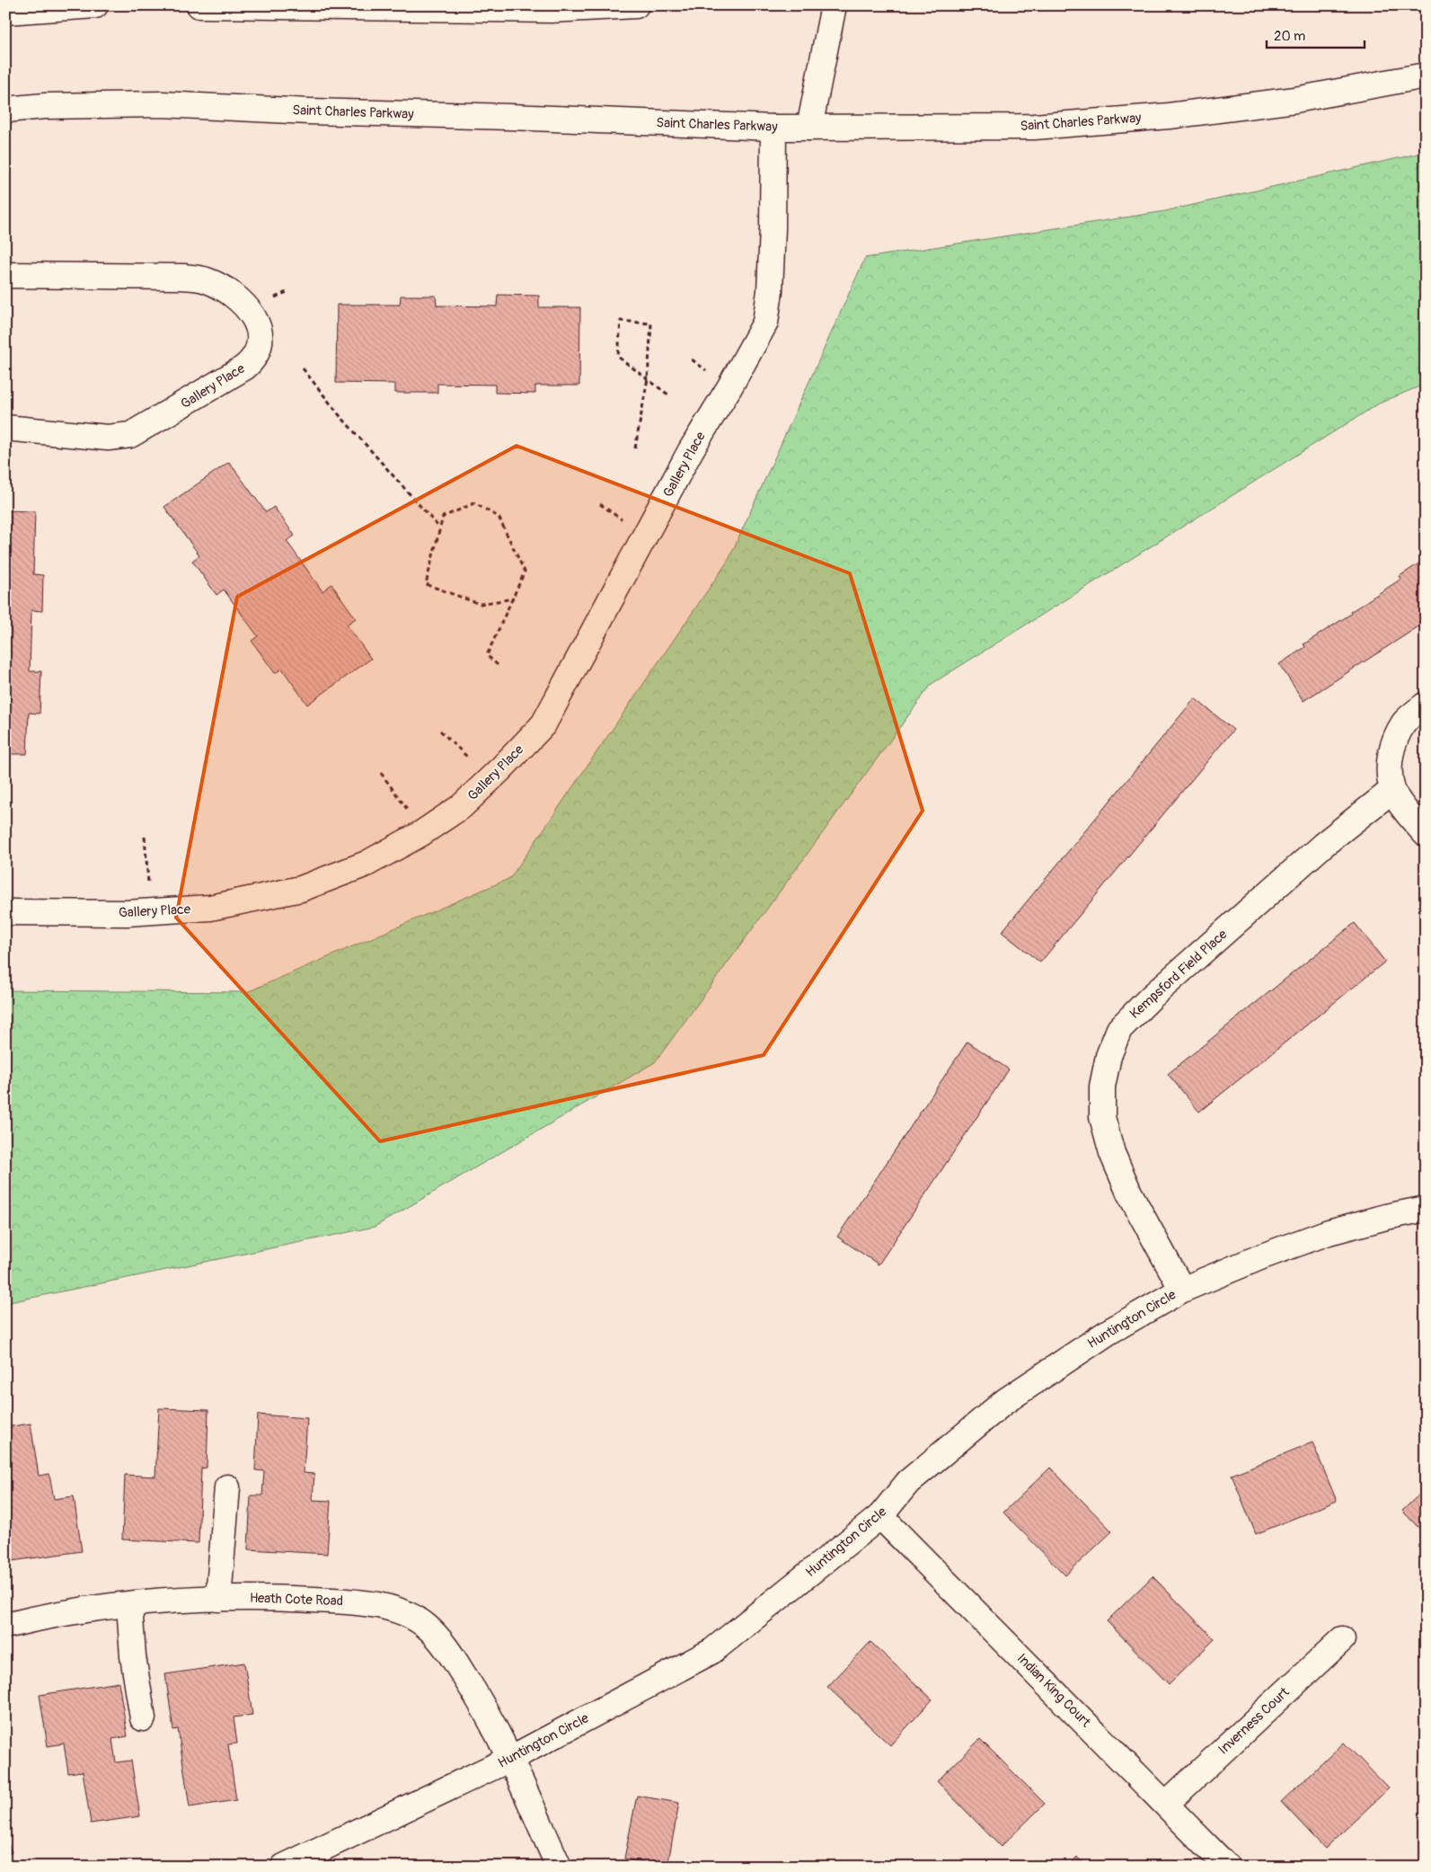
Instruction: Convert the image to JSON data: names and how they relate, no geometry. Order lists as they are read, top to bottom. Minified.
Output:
{"streets":{"street":["Saint Charles Parkway","Gallery Place","Kempsford Field Place","Huntington Circle","Heath Cote Road","Indian King Court","Inverness Court"]},"crossings":[["Saint Charles Parkway","Gallery Place"],["Kempsford Field Place","Huntington Circle"],["Huntington Circle","Heath Cote Road"],["Huntington Circle","Indian King Court"],["Indian King Court","Inverness Court"]],"scale_bar":"20 m"}
